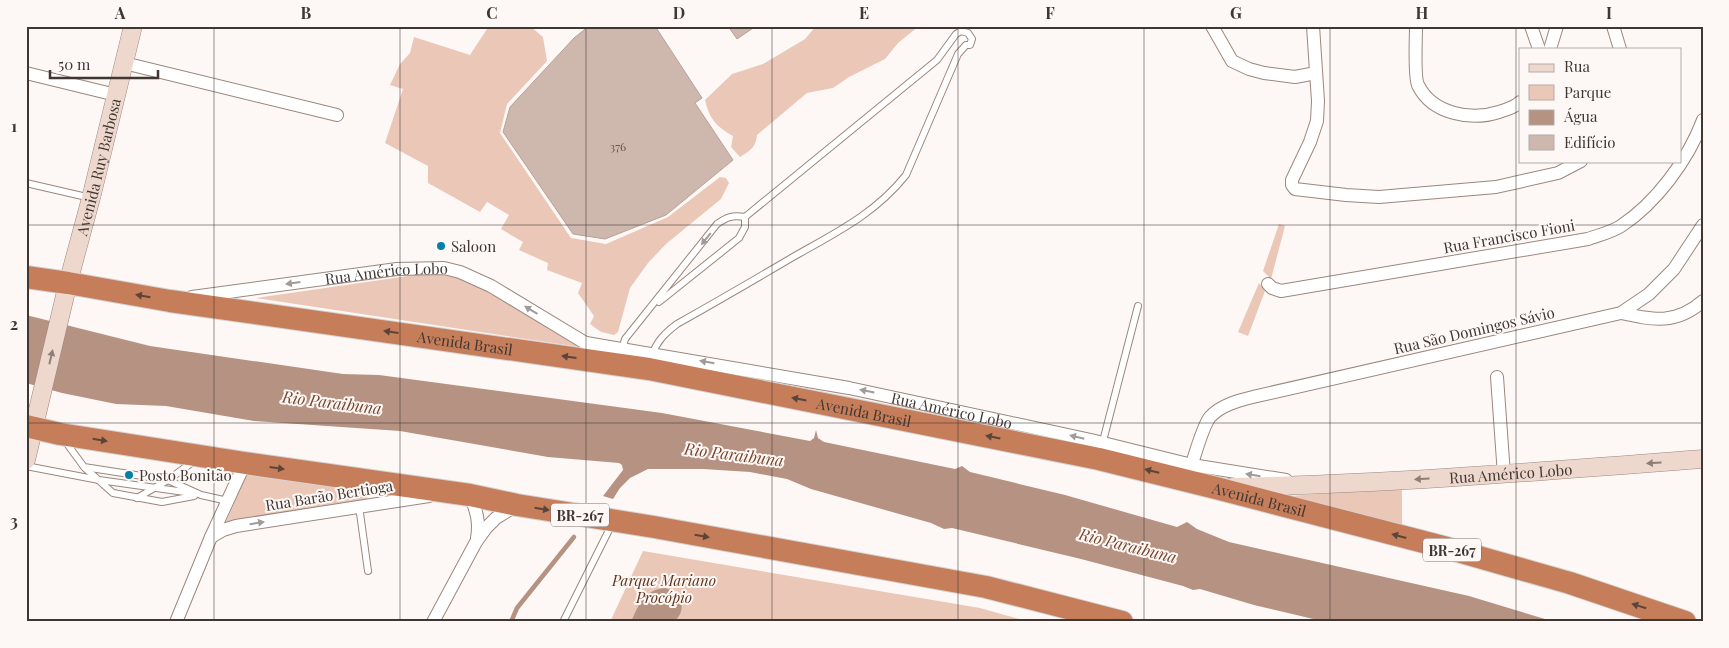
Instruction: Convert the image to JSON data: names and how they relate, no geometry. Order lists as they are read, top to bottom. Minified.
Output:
{"streets":{"highway":["Avenida Brasil","BR-267"],"main road":["Avenida Ruy Barbosa","Rua Américo Lobo"],"street":["Rua Francisco Fioni","Rua São Domingos Sávio","Rua Barão Bertioga"]},"crossings":[["Avenida Ruy Barbosa","Avenida Brasil"],["Avenida Ruy Barbosa","BR-267"],["Rua Américo Lobo","Rua São Domingos Sávio"],["Rua Américo Lobo","Avenida Brasil"],["Rua São Domingos Sávio","Avenida Brasil"],["Rua Barão Bertioga","BR-267"]],"one_way":["Avenida Ruy Barbosa","Rua Américo Lobo","Rua Barão Bertioga"],"water":["Rio Paraibuna"],"parks":["Parque Mariano Procópio"],"places":["Saloon","Posto Bonitão"],"house_numbers":["376"],"legend":["Rua","Parque","Água","Edifício"],"scale_bar":"50 m","grid":{"columns":["A","B","C","D","E","F","G","H","I"],"rows":["1","2","3"]}}
